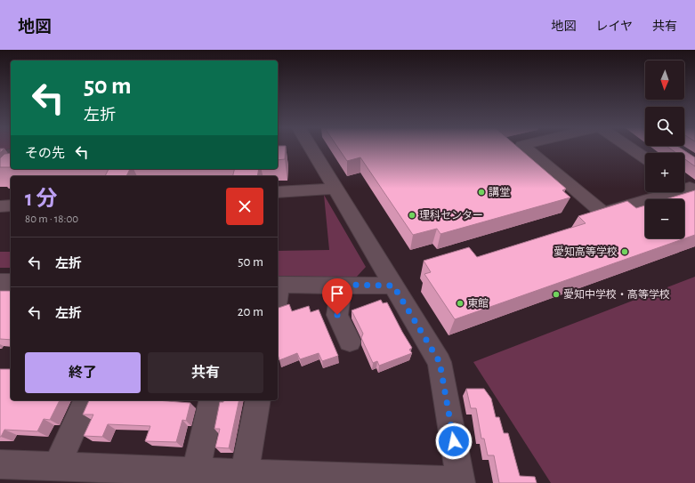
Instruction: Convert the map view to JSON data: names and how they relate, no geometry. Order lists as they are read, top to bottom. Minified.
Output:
{"places":["講堂","理科センター","愛知高等学校","愛知中学校・高等学校","東館"],"north":"bottom","page":{"header":"地図","nav":["地図","レイヤ","共有"],"map_buttons":["+","−"],"turn":["50 m","左折"],"then":"その先","heading":["1 分","80 m · 18:00"],"list":[{"name":"左折","value":"50 m"},{"name":"左折","value":"20 m"}],"buttons":["終了","共有"]}}
